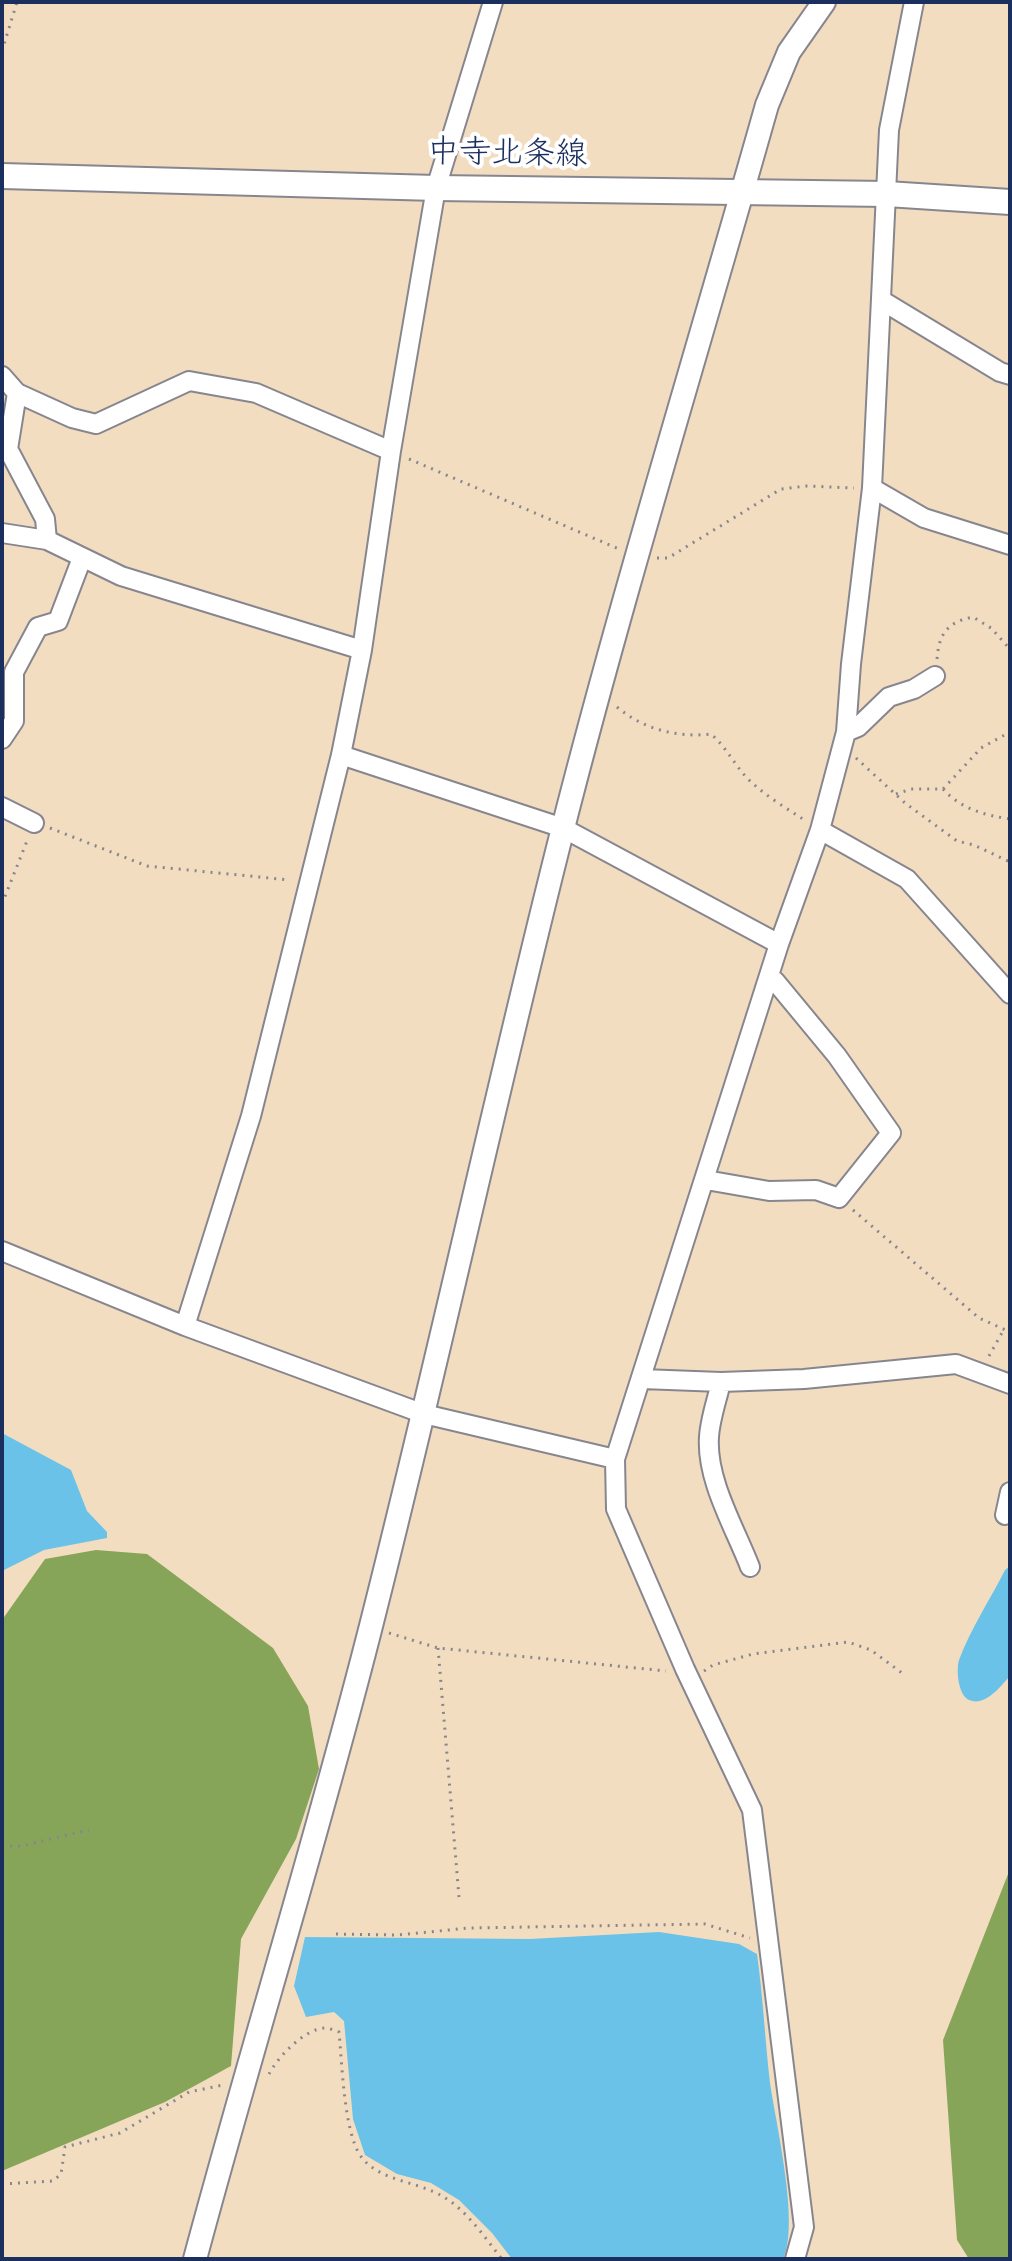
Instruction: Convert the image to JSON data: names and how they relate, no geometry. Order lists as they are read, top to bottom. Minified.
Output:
{"streets":{"main road":["中寺北条線"]}}
